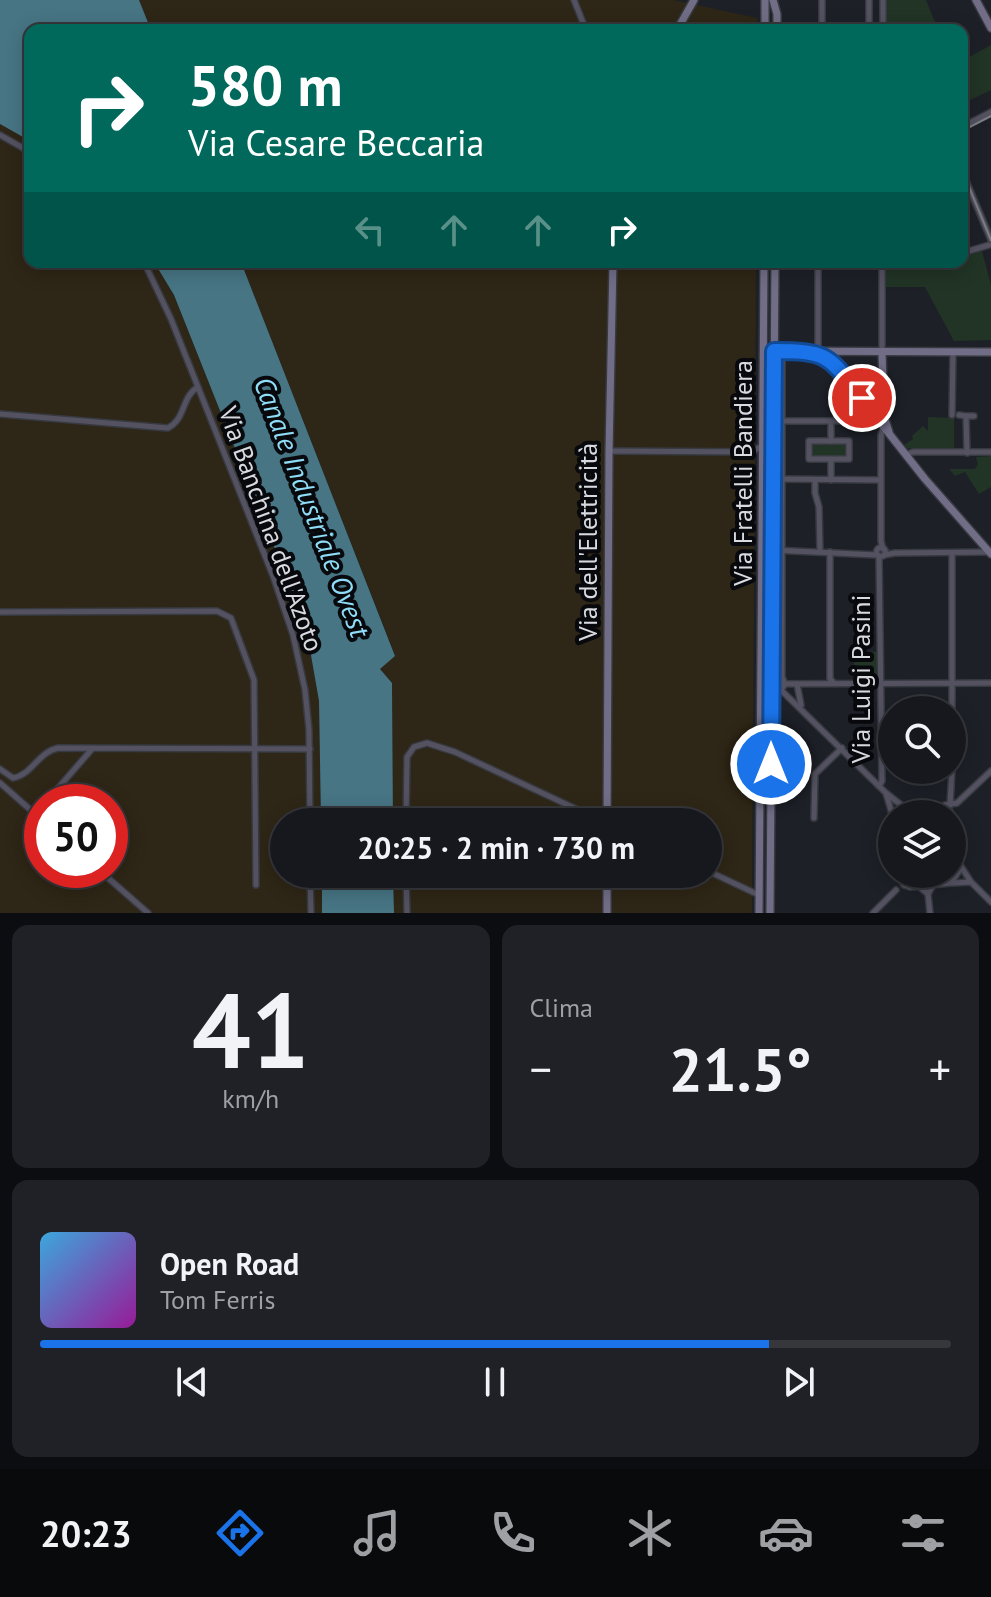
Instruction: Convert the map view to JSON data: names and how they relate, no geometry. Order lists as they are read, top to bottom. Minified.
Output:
{"streets":{"main road":["Via Fratelli Bandiera","Via dell'Elettricità"],"street":["Via Banchina dell'Azoto","Via Luigi Pasini"]},"water":["Canale Industriale Ovest"],"page":{"turn":["580 m","Via Cesare Beccaria"],"limit":"50","trip":"20:25 · 2 min · 730 m","tile":[["41","km/h"],"Clima"],"heat":["−","21.5°","+"],"song":["Open Road","Tom Ferris"],"tabs":"20:23"}}
